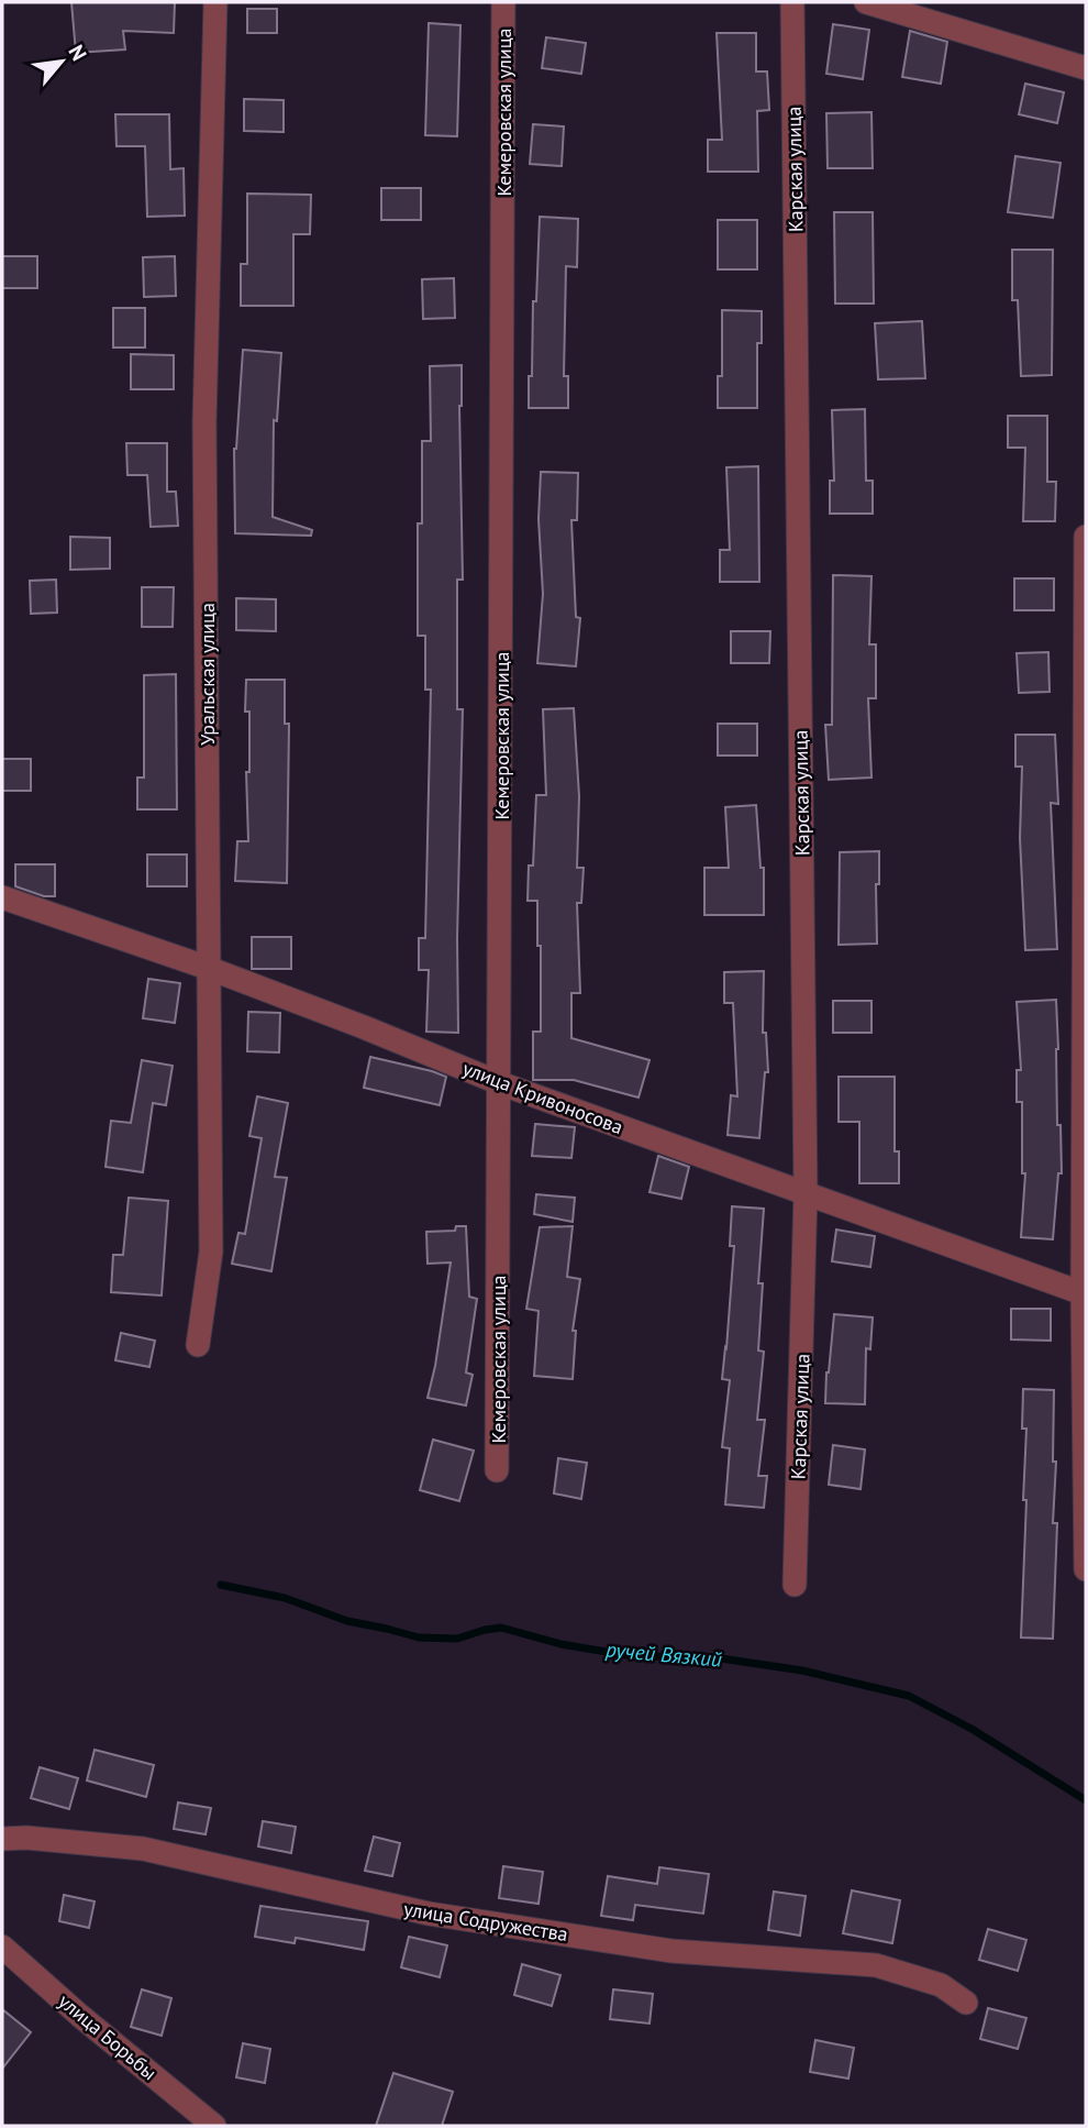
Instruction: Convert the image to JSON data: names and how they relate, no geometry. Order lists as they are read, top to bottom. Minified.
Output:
{"streets":{"street":["Кемеровская улица","Карская улица","Уральская улица","улица Кривоносова","улица Содружества","улица Борьбы"]},"crossings":[["Кемеровская улица","улица Кривоносова"],["Карская улица","улица Кривоносова"],["Уральская улица","улица Кривоносова"]],"water":["ручей Вязкий"],"north":"top right"}
